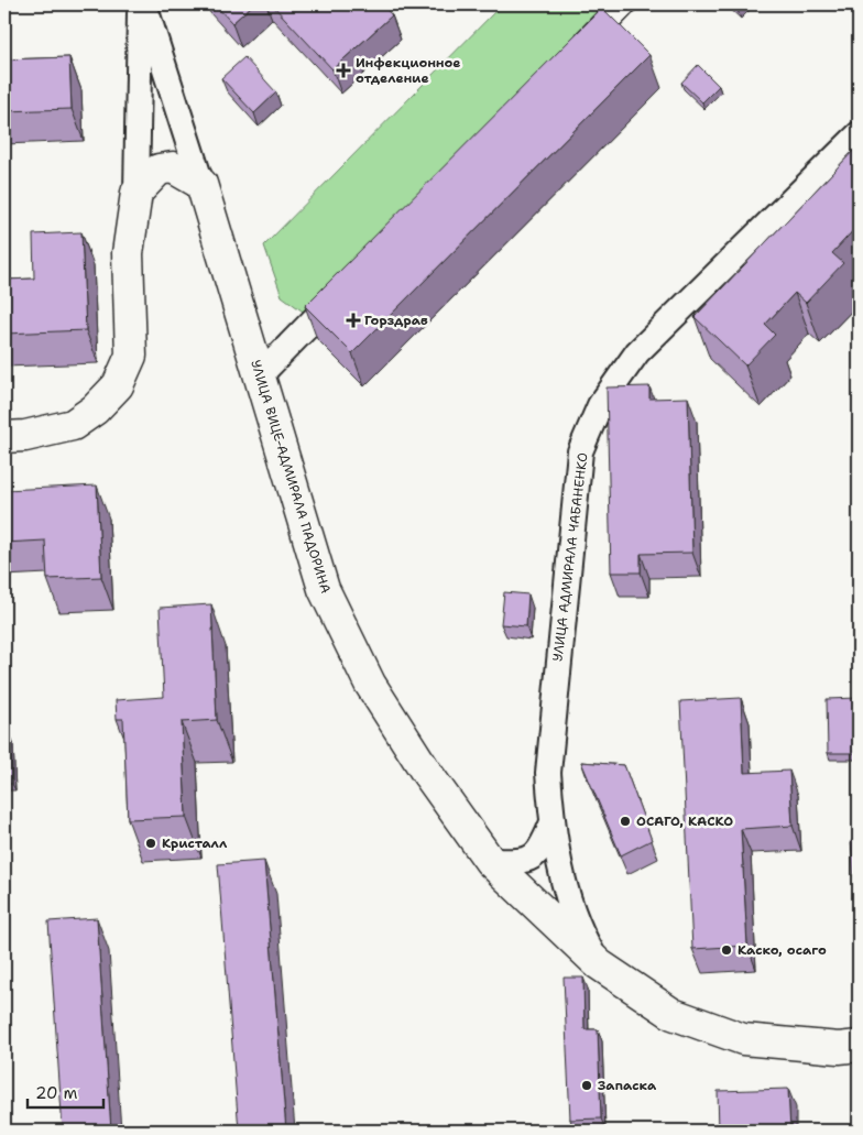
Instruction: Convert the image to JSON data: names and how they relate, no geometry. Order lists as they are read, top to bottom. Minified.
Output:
{"streets":{"street":["УЛИЦА ВИЦЕ-АДМИРАЛА ПАДОРИНА","УЛИЦА АДМИРАЛА ЧАБАНЕНКО"]},"crossings":[["УЛИЦА ВИЦЕ-АДМИРАЛА ПАДОРИНА","УЛИЦА АДМИРАЛА ЧАБАНЕНКО"]],"places":{"health":["Инфекционное отделение","Горздрав"],"other":["ОСАГО, КАСКО","Кристалл","Каско, осаго","Запаска"]},"scale_bar":"20 m"}
